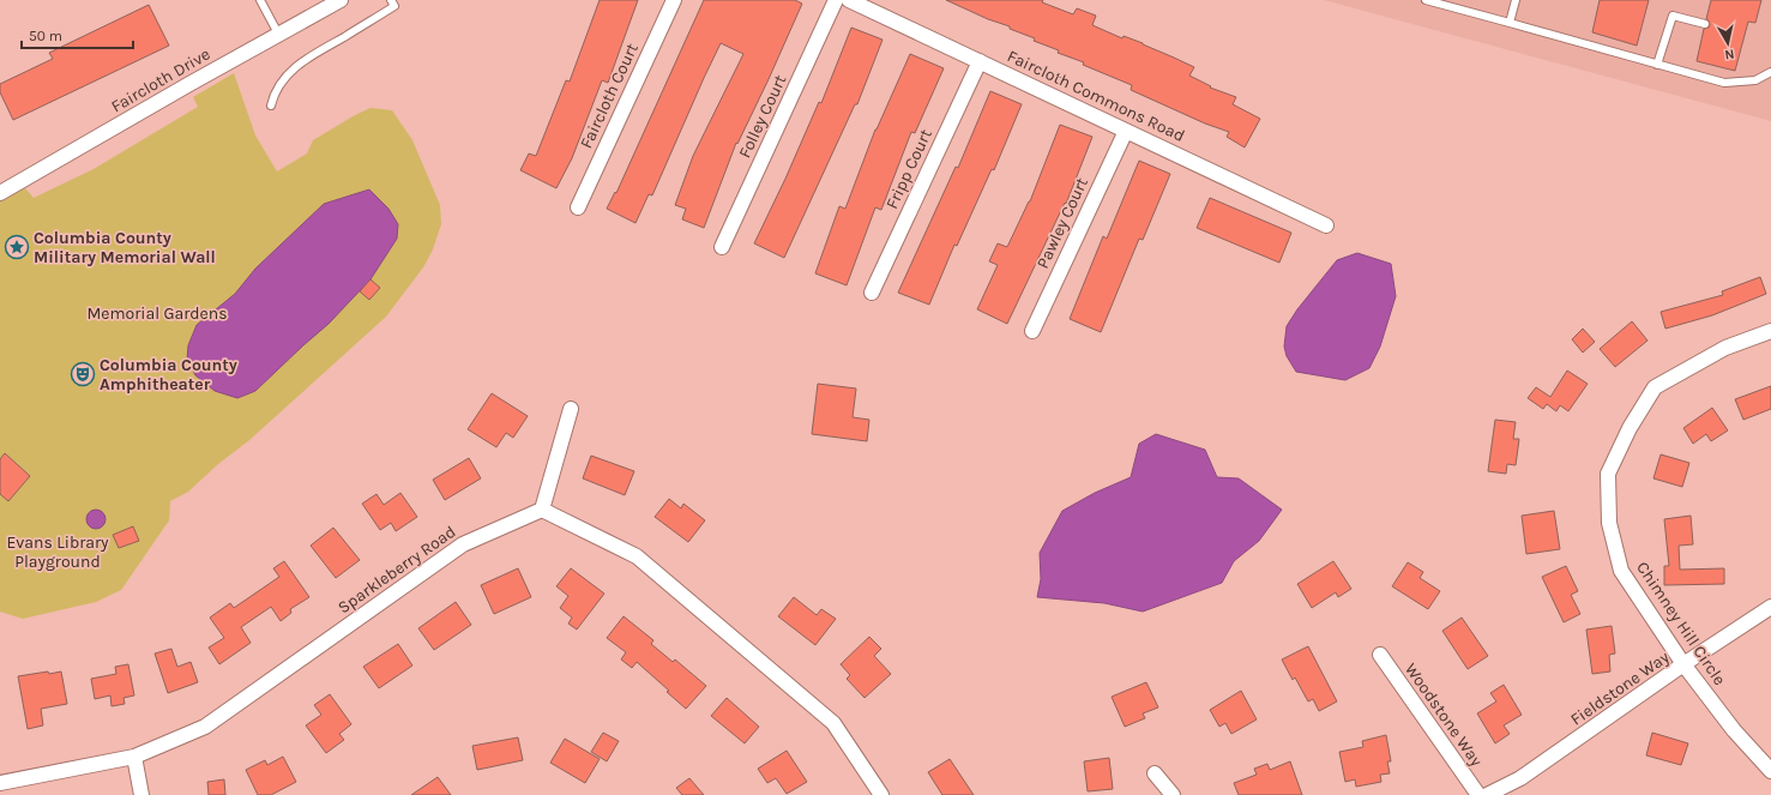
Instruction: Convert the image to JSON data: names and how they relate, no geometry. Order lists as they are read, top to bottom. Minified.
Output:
{"streets":{"street":["Faircloth Drive","Faircloth Court","Faircloth Commons Road","Folley Court","Fripp Court","Pawley Court","Sparkleberry Road","Chimney Hill Circle","Fieldstone Way","Woodstone Way"]},"crossings":[["Faircloth Commons Road","Fripp Court"],["Faircloth Commons Road","Pawley Court"],["Chimney Hill Circle","Fieldstone Way"]],"parks":["Memorial Gardens","Evans Library Playground"],"places":{"place":["Columbia County Military Memorial Wall"],"theatre":["Columbia County Amphitheater"]},"scale_bar":"50 m","north":"bottom"}
